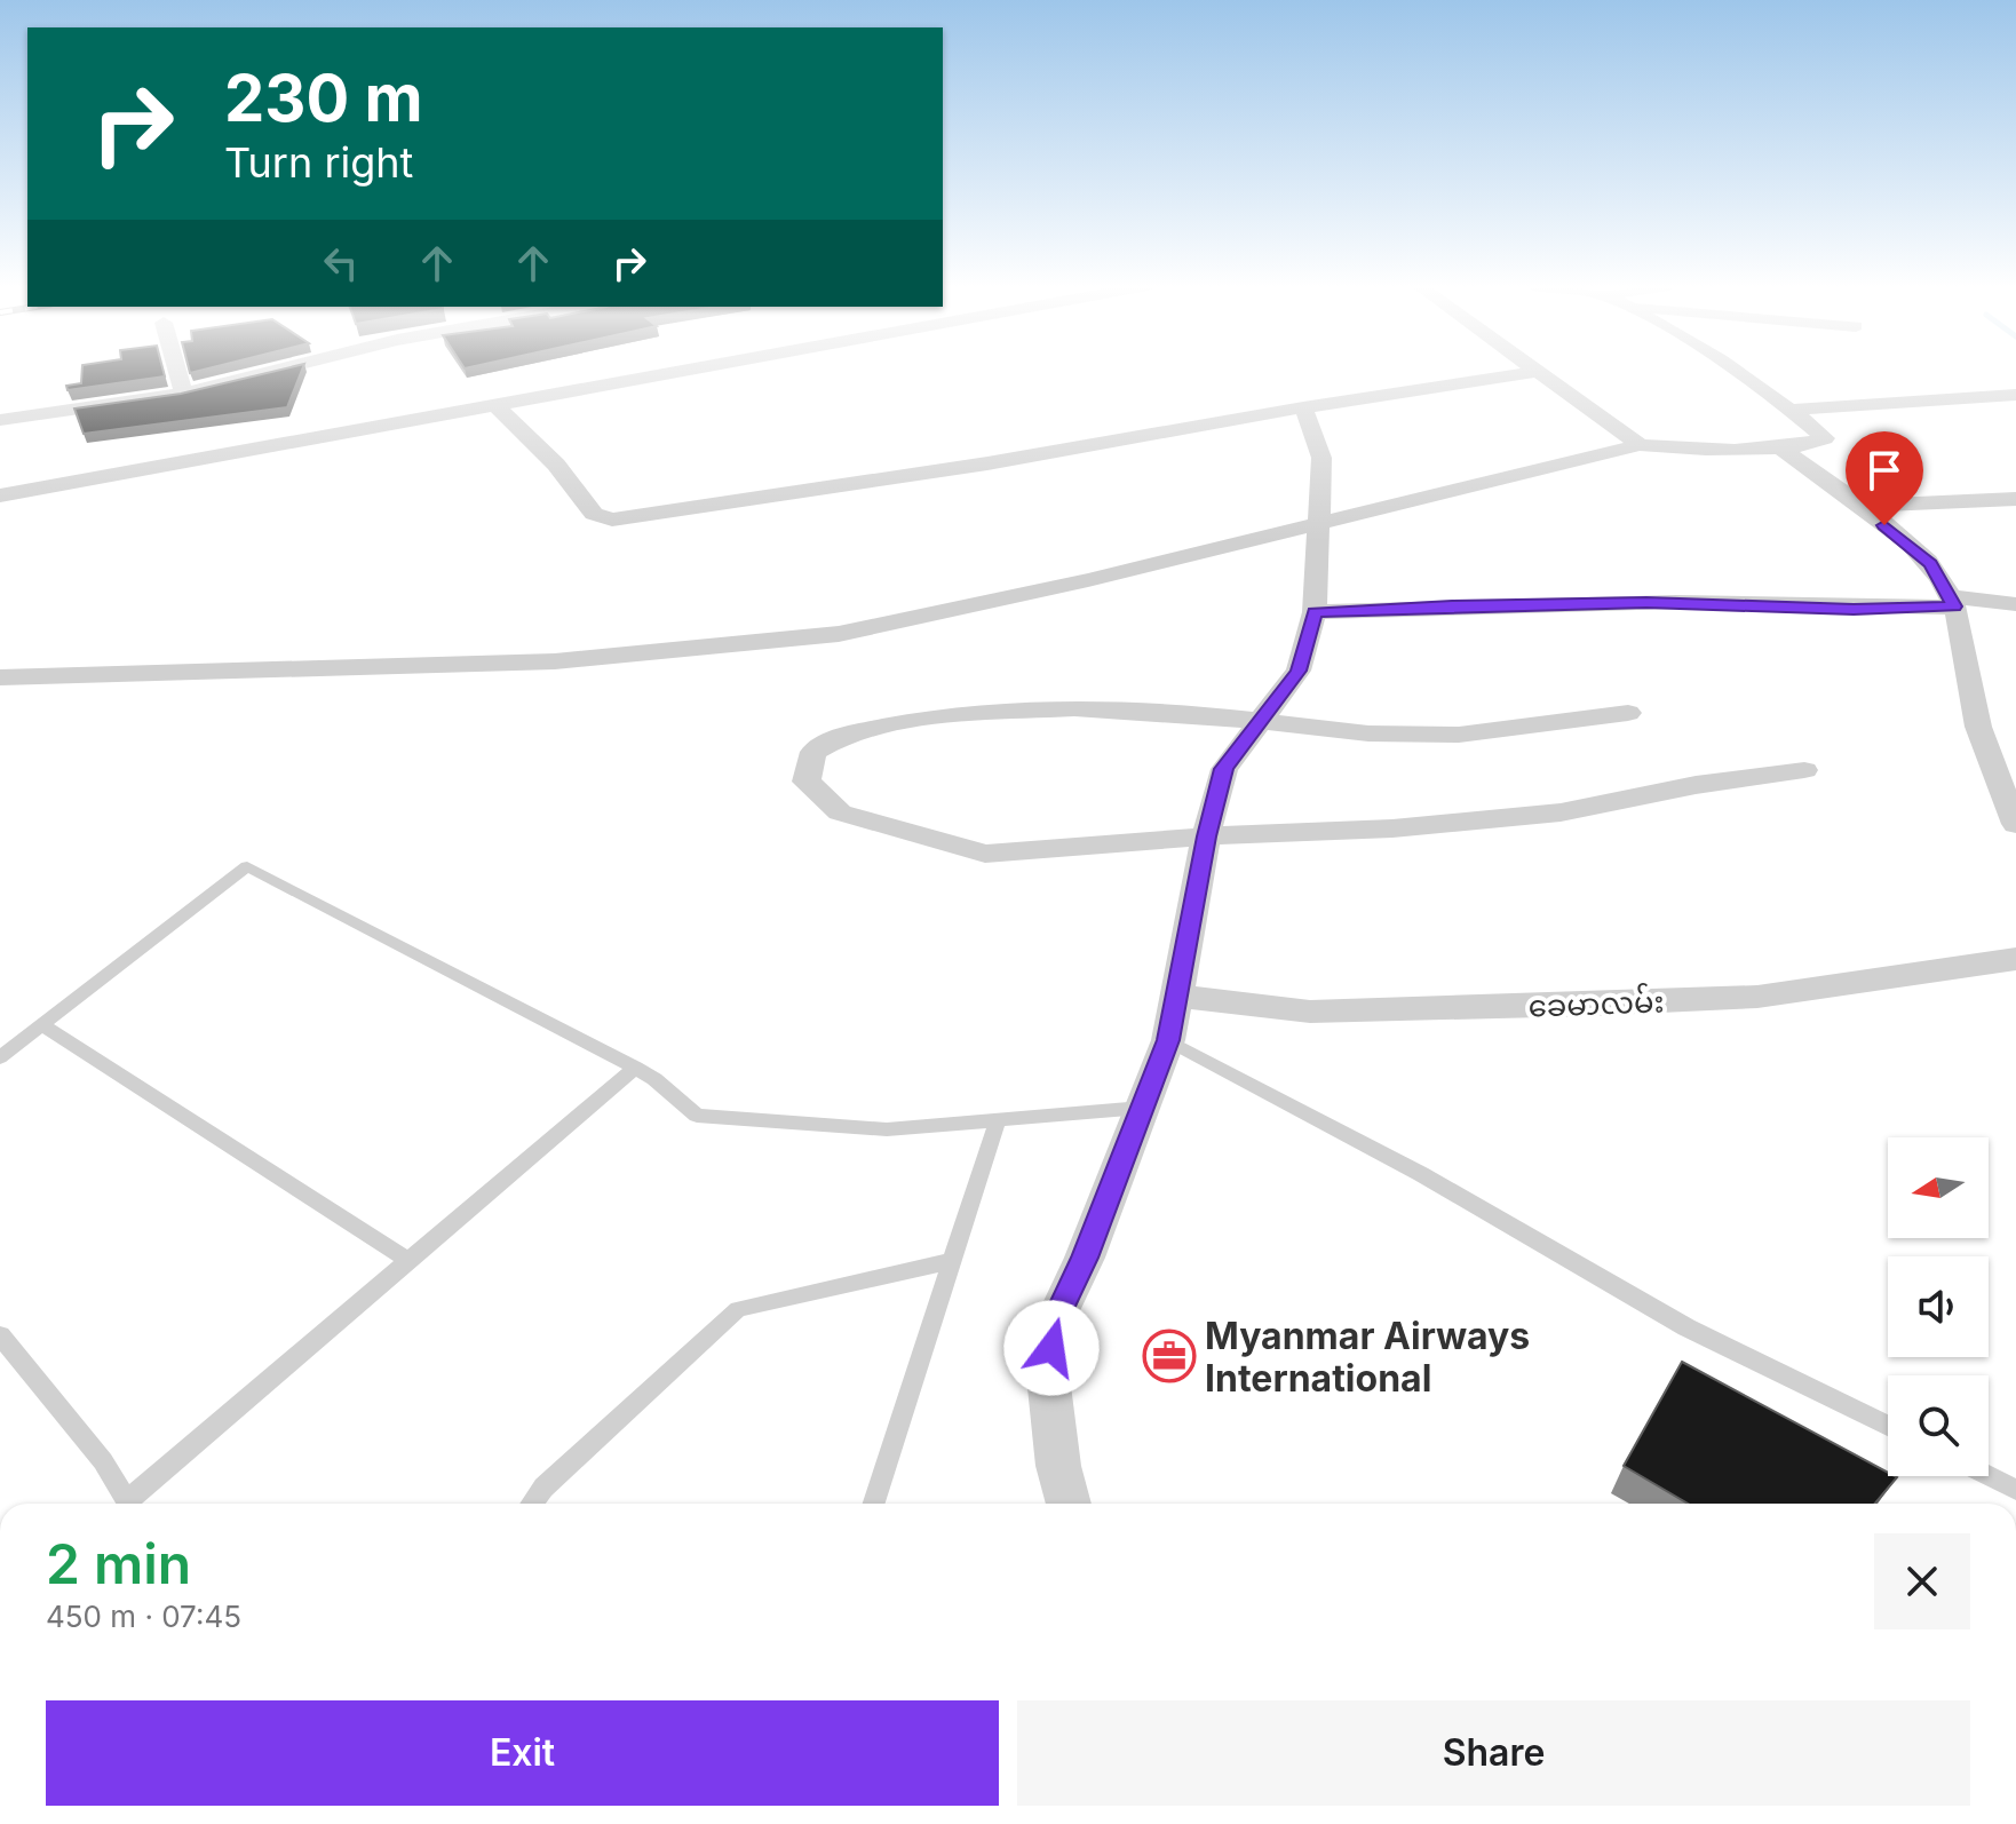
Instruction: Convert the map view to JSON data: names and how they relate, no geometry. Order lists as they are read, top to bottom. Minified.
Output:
{"streets":{"street":["ခေမာလမ်း"]},"places":{"office":["Myanmar Airways International"]},"north":"left","page":{"turn":["230 m","Turn right"],"heading":["2 min","450 m · 07:45"],"buttons":["Exit","Share"]}}
